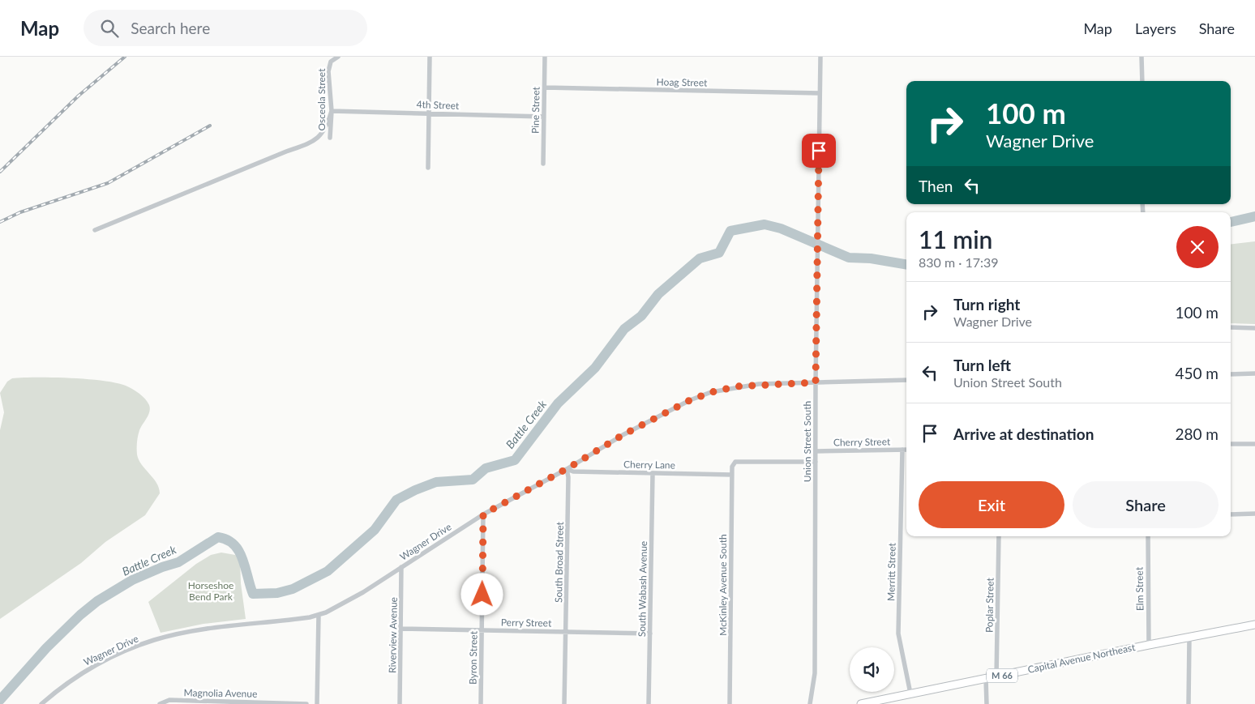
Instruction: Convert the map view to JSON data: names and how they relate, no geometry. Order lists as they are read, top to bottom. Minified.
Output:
{"streets":{"main road":["Capital Avenue Northeast","M 66"],"street":["Hoag Street","Osceola Street","4th Street","Pine Street","Union Street South","Cherry Street","Cherry Lane","Wagner Drive","South Broad Street","Merritt Street","McKinley Avenue South","South Wabash Avenue","Elm Street","Poplar Street","Perry Street","Riverview Avenue","Byron Street","Magnolia Avenue"]},"crossings":[["Hoag Street","Pine Street"],["Hoag Street","Union Street South"],["Osceola Street","4th Street"],["4th Street","Pine Street"],["Union Street South","Cherry Street"],["Union Street South","Wagner Drive"],["Union Street South","McKinley Avenue South"],["Cherry Street","Merritt Street"],["Cherry Lane","Wagner Drive"],["Cherry Lane","South Broad Street"],["Cherry Lane","McKinley Avenue South"],["Cherry Lane","South Wabash Avenue"],["Wagner Drive","South Broad Street"],["Wagner Drive","Riverview Avenue"],["Wagner Drive","Byron Street"],["South Broad Street","Perry Street"],["Merritt Street","Capital Avenue Northeast"],["South Wabash Avenue","Perry Street"],["Elm Street","Capital Avenue Northeast"],["Poplar Street","Capital Avenue Northeast"],["Perry Street","Riverview Avenue"],["Perry Street","Byron Street"]],"water":["Battle Creek"],"parks":["Horseshoe Bend Park"],"page":{"header":"Map","search":"Search here","nav":["Map","Layers","Share"],"turn":["100 m","Wagner Drive"],"then":"Then","heading":["11 min","830 m · 17:39"],"list":[{"name":"Turn right","note":"Wagner Drive","value":"100 m"},{"name":"Turn left","note":"Union Street South","value":"450 m"},{"name":"Arrive at destination","value":"280 m"}],"buttons":["Exit","Share"]}}
